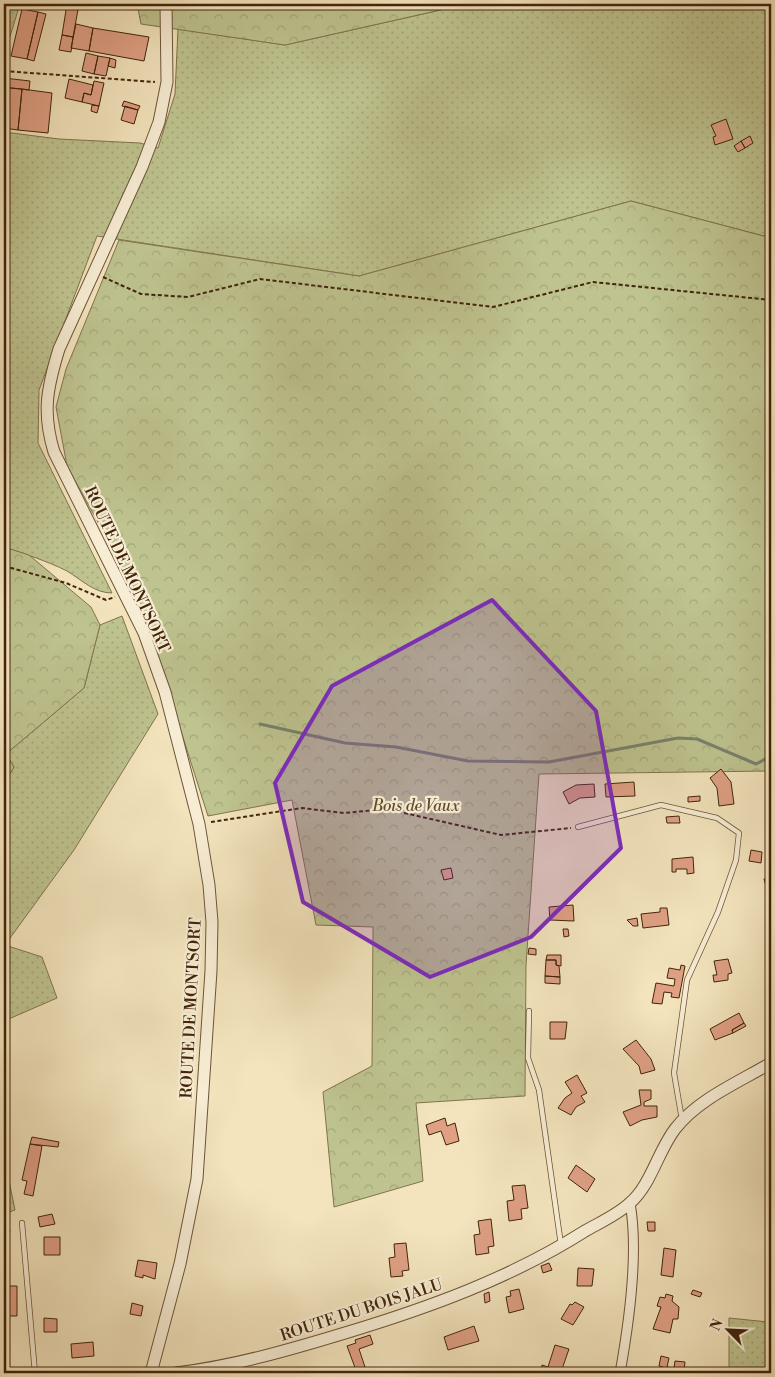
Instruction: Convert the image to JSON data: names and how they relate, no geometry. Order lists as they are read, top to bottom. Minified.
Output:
{"streets":{"street":["ROUTE DE MONTSORT","ROUTE DU BOIS JALU"]},"parks":["Bois de Vaux"],"north":"top left"}
